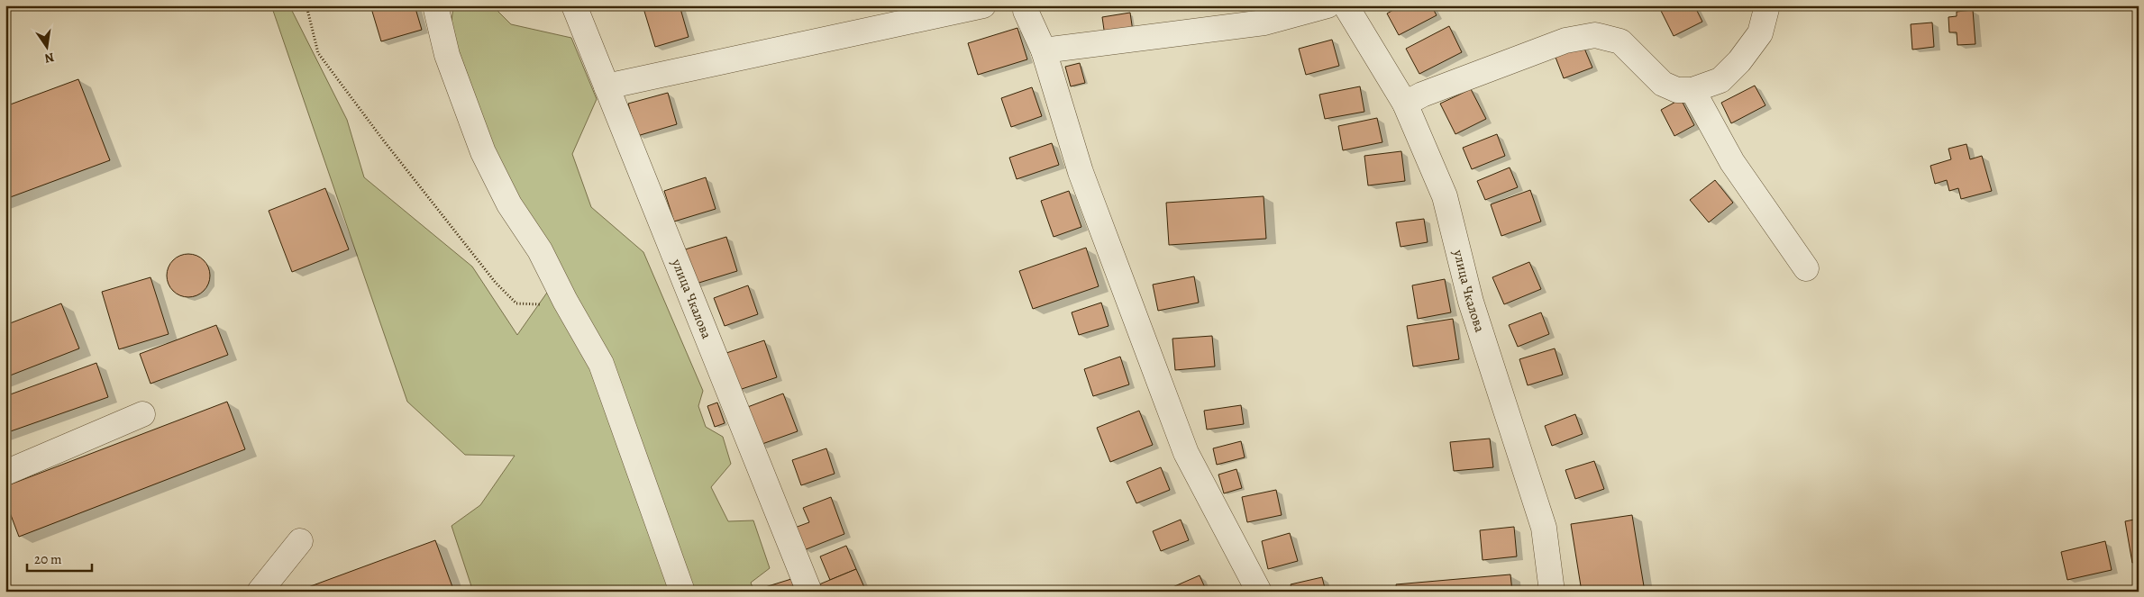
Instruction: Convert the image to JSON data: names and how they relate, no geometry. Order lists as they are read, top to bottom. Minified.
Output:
{"streets":{"street":["улица Чкалова"]},"scale_bar":"20 m","north":"bottom"}
